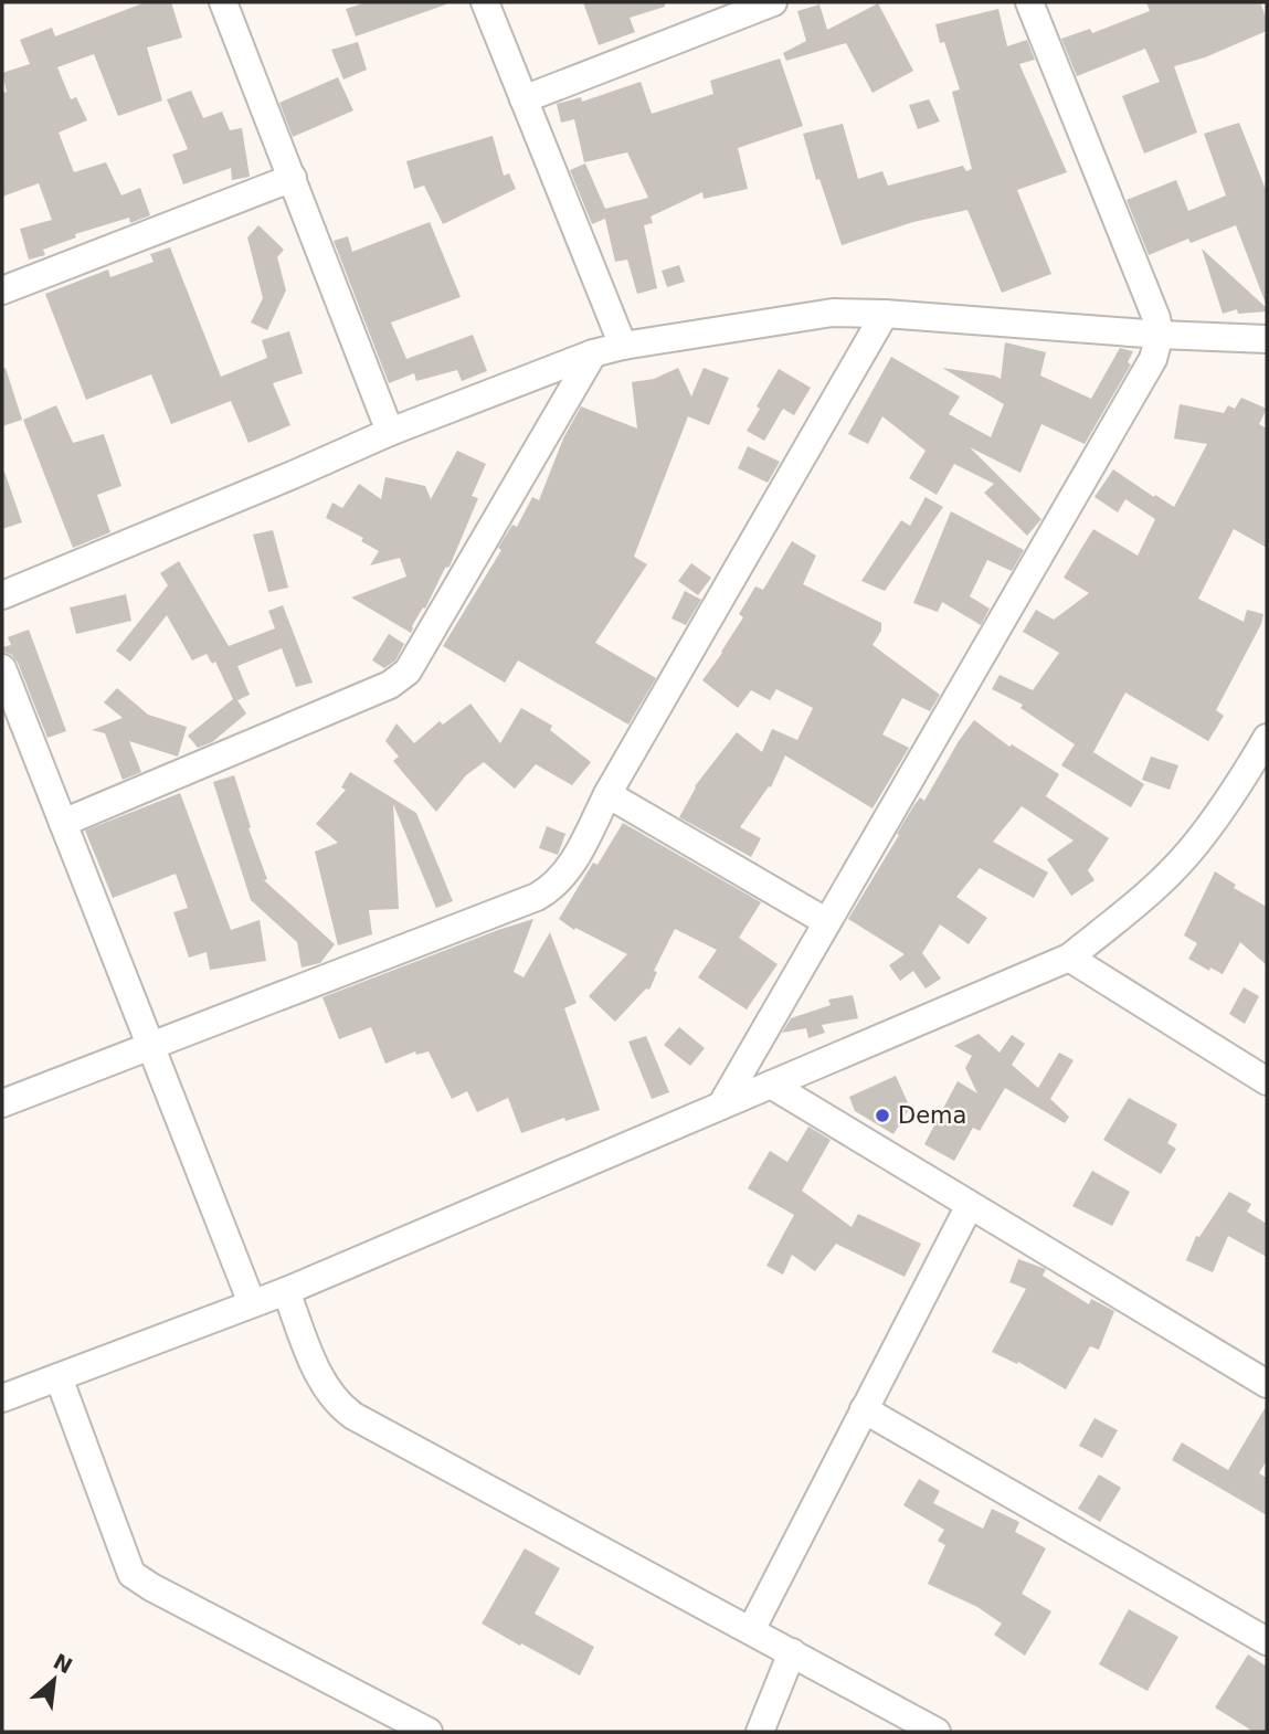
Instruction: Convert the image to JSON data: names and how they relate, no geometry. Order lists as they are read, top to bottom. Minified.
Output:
{"places":["Dema"],"north":"top right"}
